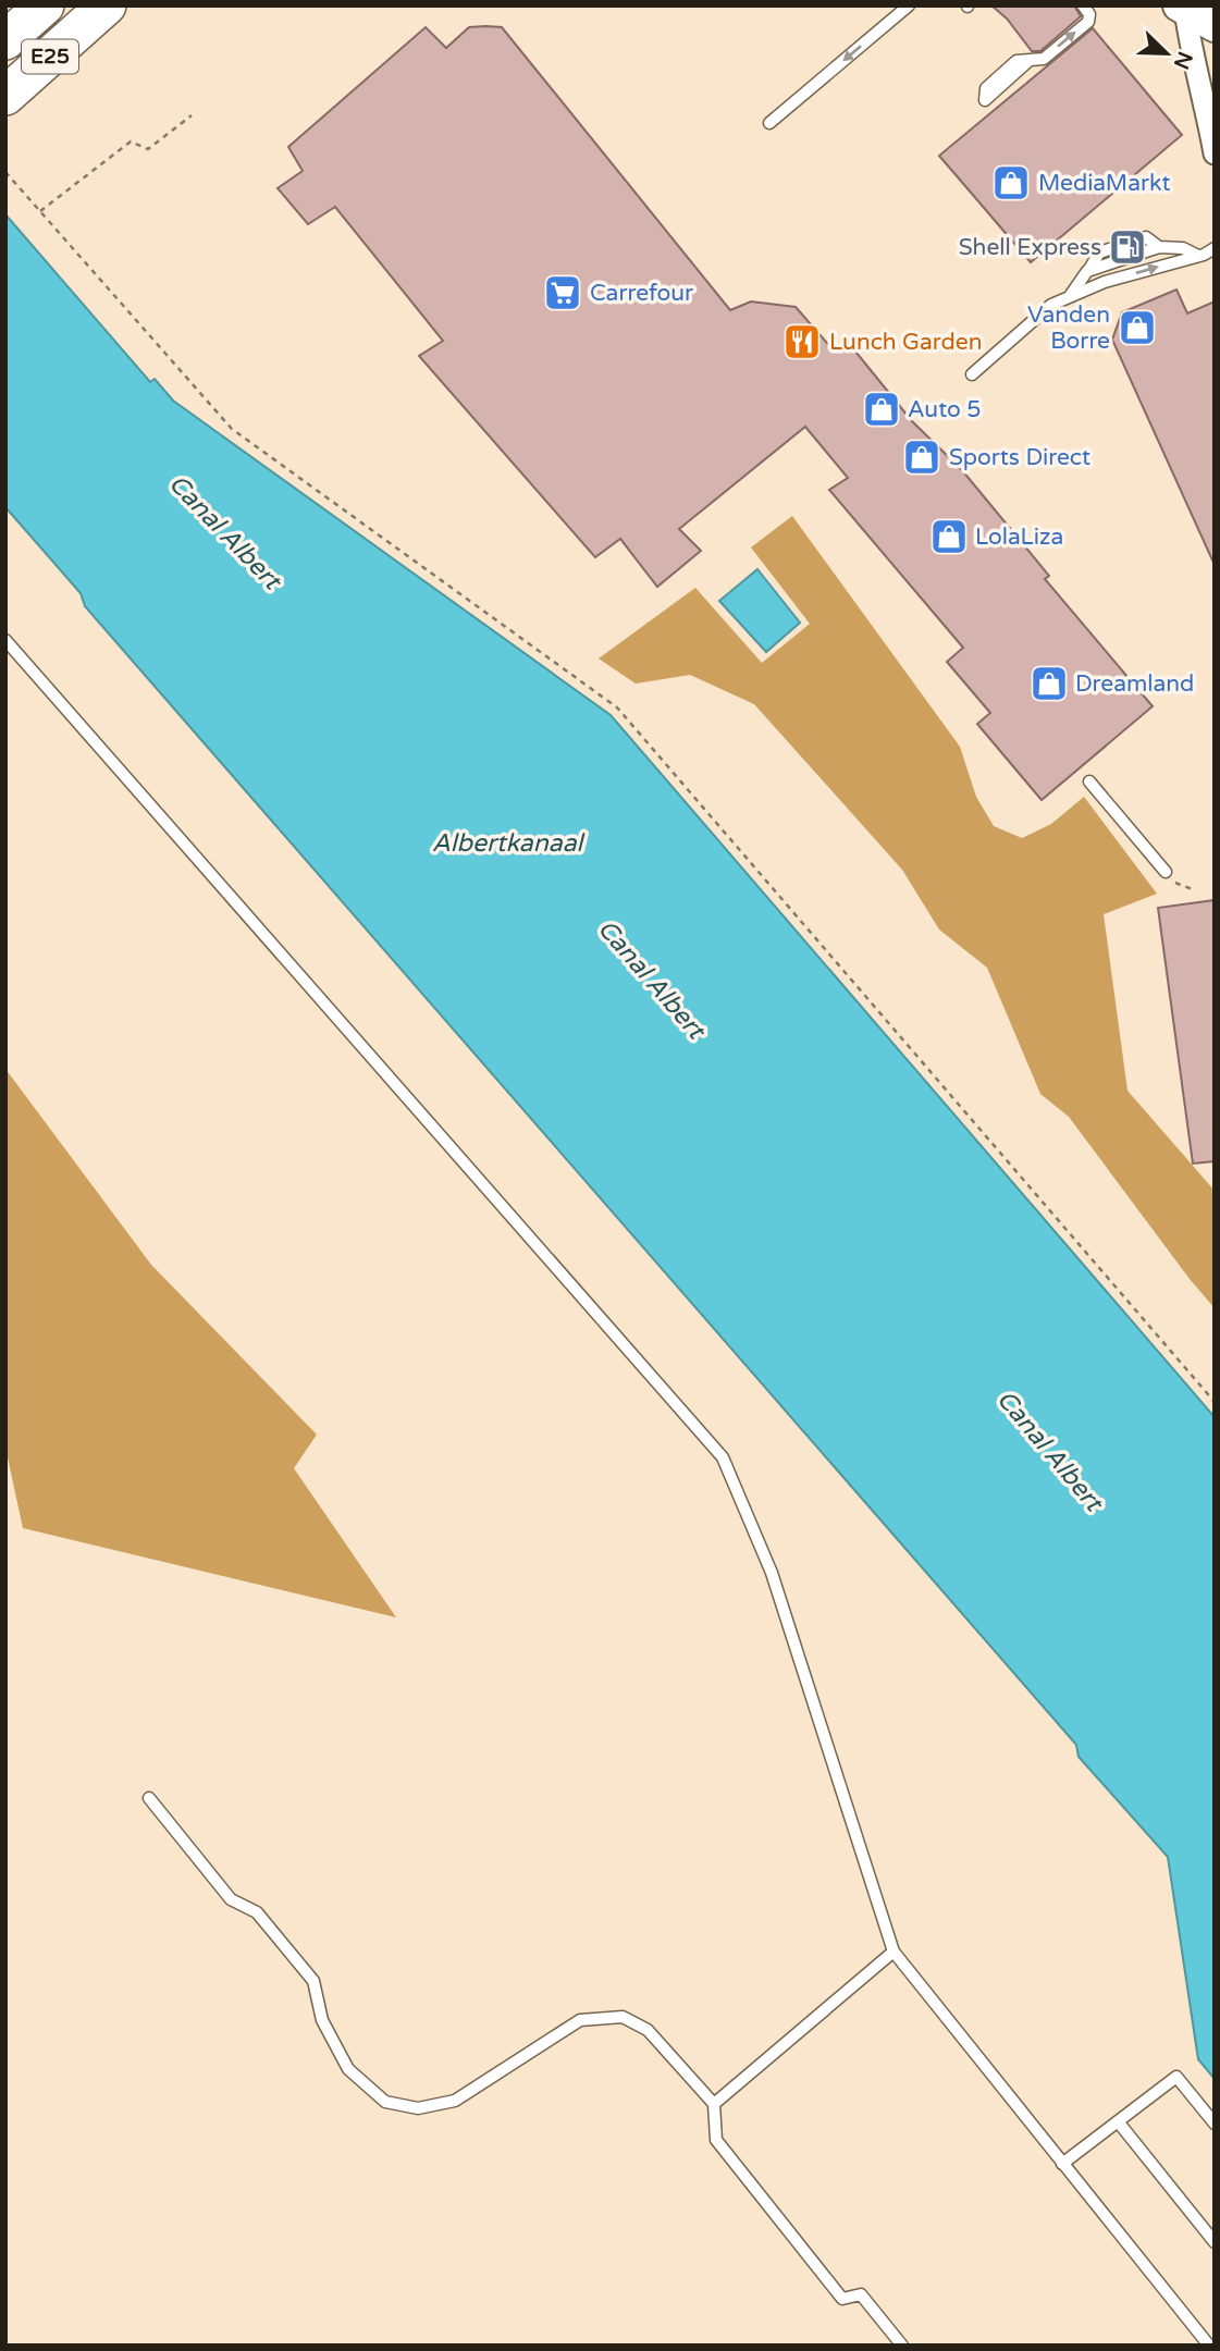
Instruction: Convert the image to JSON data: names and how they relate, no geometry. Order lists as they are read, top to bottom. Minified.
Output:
{"streets":{"highway":["E25"]},"water":["Canal Albert","Albertkanaal"],"places":{"shop":["MediaMarkt","Vanden Borre","Auto 5","Sports Direct","LolaLiza","Dreamland"],"fuel station":["Shell Express"],"supermarket":["Carrefour"],"restaurant":["Lunch Garden"]},"north":"bottom right"}
